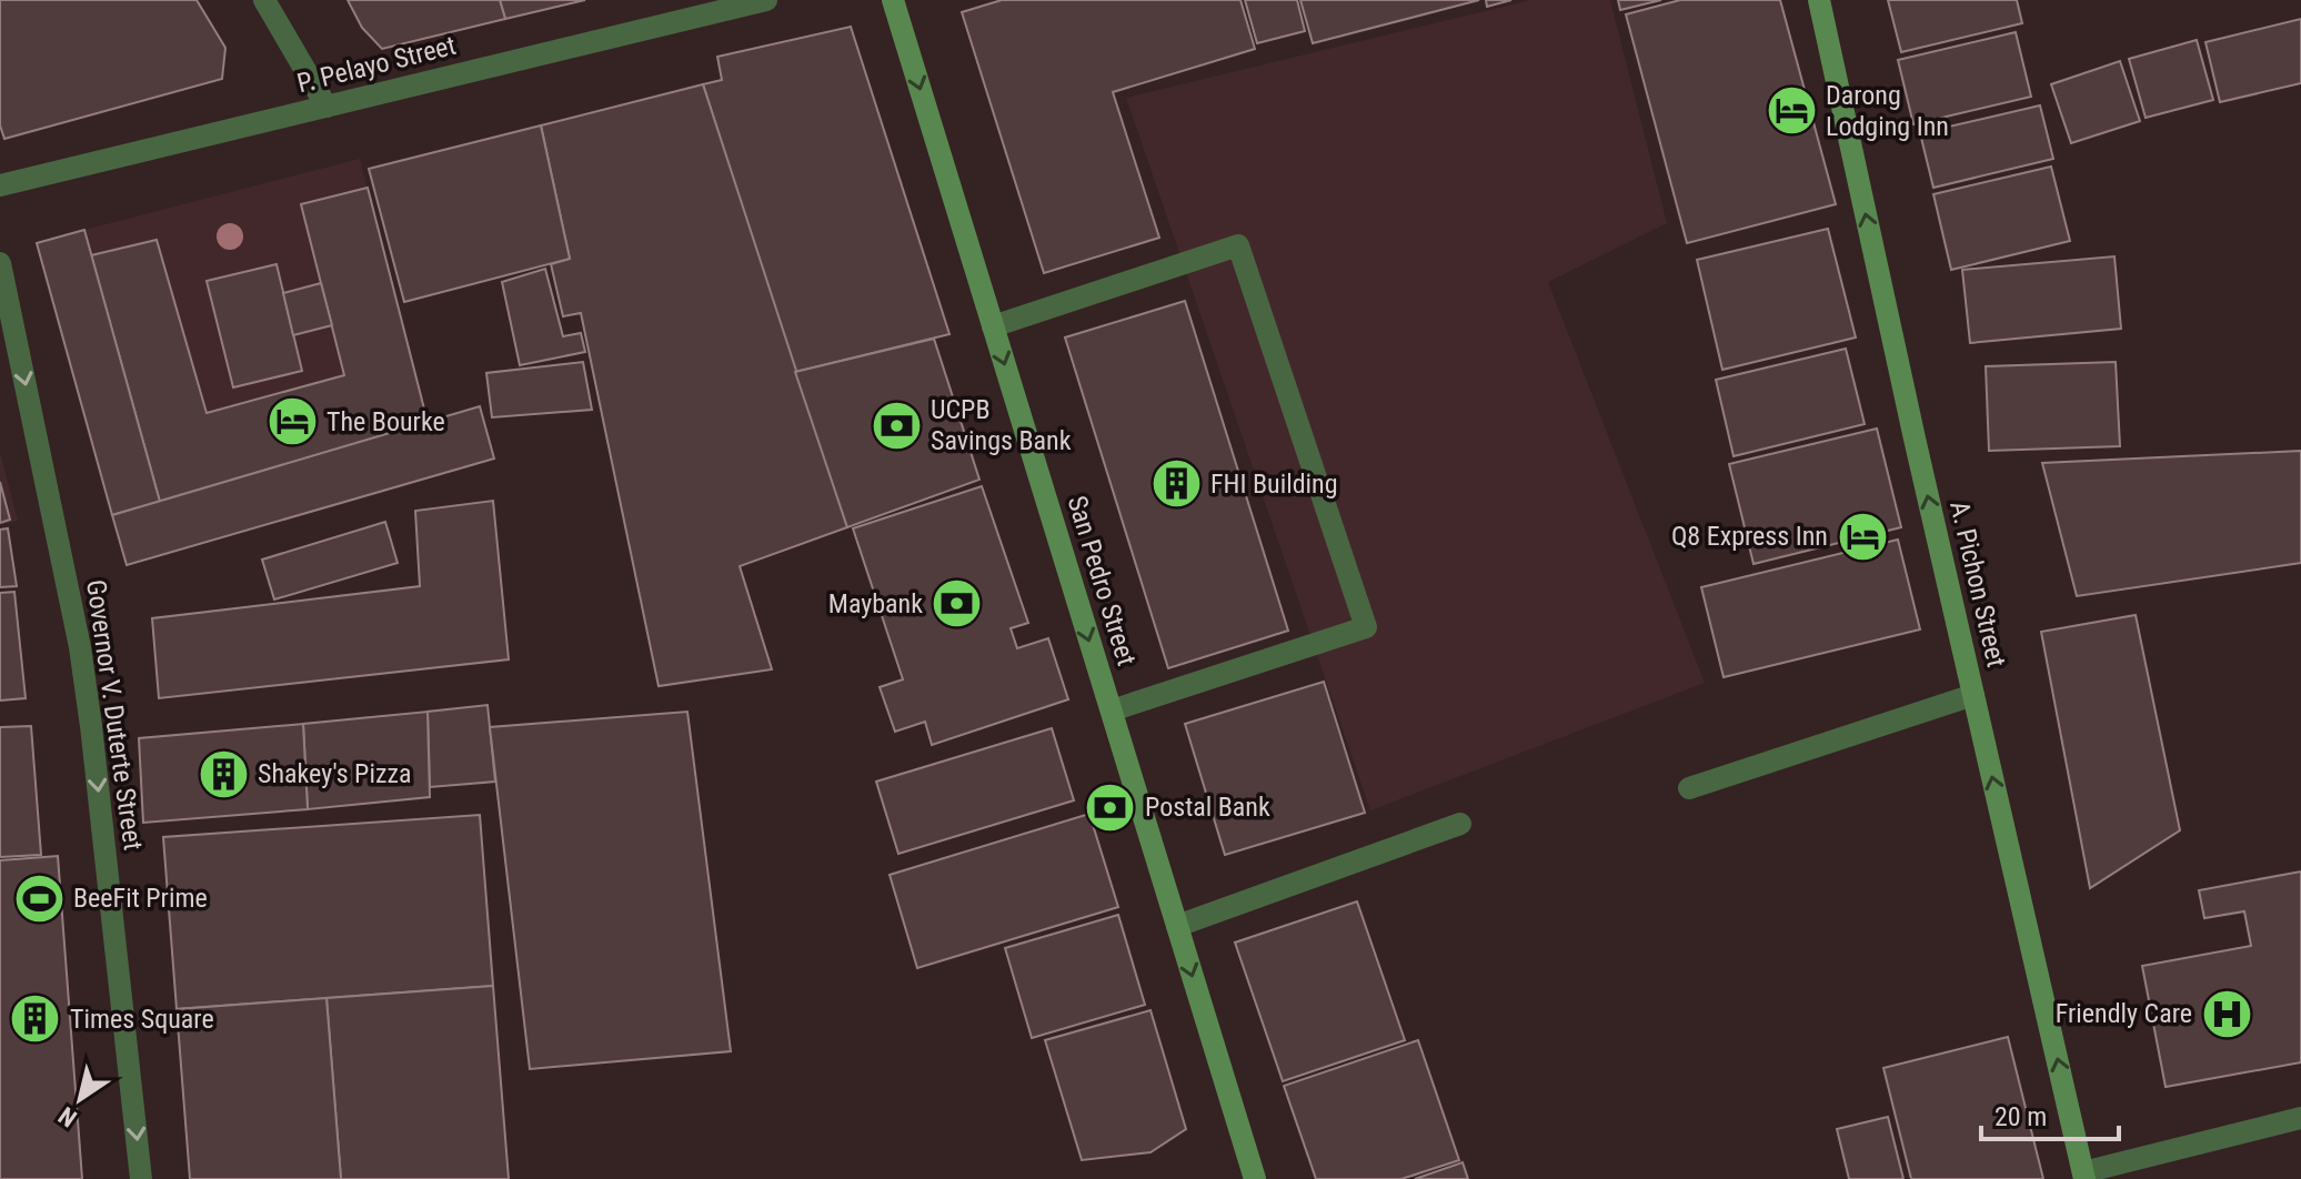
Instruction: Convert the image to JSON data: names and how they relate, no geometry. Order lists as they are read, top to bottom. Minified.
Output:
{"streets":{"main road":["San Pedro Street","A. Pichon Street"],"street":["P. Pelayo Street","Governor V. Duterte Street"]},"one_way":["San Pedro Street","A. Pichon Street","Governor V. Duterte Street"],"places":{"hotel":["Darong Lodging Inn","The Bourke","Q8 Express Inn"],"bank":["UCPB Savings Bank","Maybank","Postal Bank"],"building":["FHI Building","Shakey's Pizza","Times Square"],"sports":["BeeFit Prime"],"hospital":["Friendly Care"]},"scale_bar":"20 m","north":"bottom left"}
